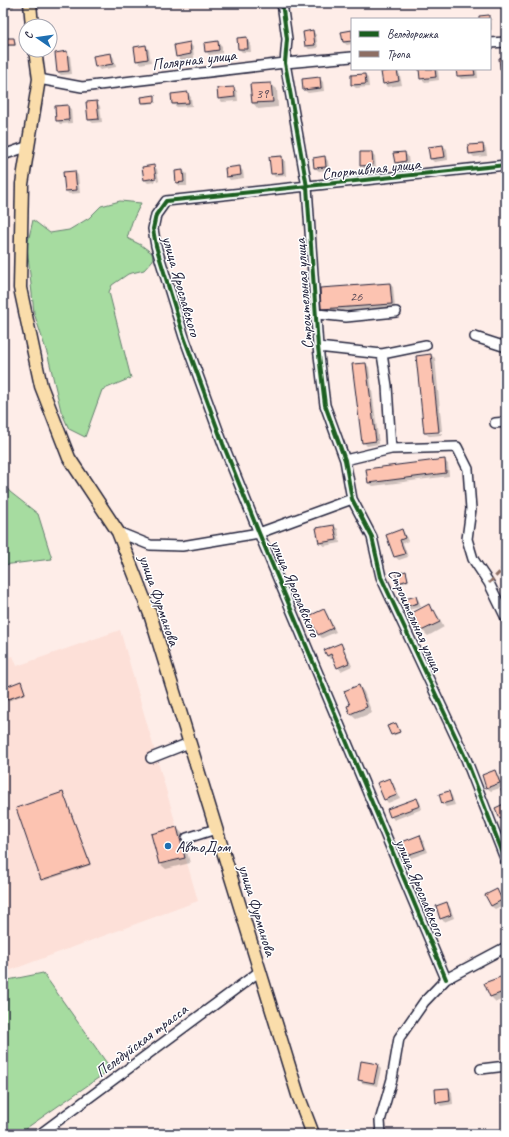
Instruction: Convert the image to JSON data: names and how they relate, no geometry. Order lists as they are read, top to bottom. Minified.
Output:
{"streets":{"main road":["улица Фурманова"],"street":["Полярная улица","Спортивная улица","улица Ярославского","Строительная улица","Пеледуйская трасса"]},"crossings":[["Полярная улица","Строительная улица"],["Полярная улица","улица Фурманова"],["Спортивная улица","улица Ярославского"],["Спортивная улица","Строительная улица"],["улица Фурманова","Пеледуйская трасса"]],"places":["АвтоДом"],"house_numbers":["39","26"],"legend":["Велодорожка","Тропа"],"north":"left"}
